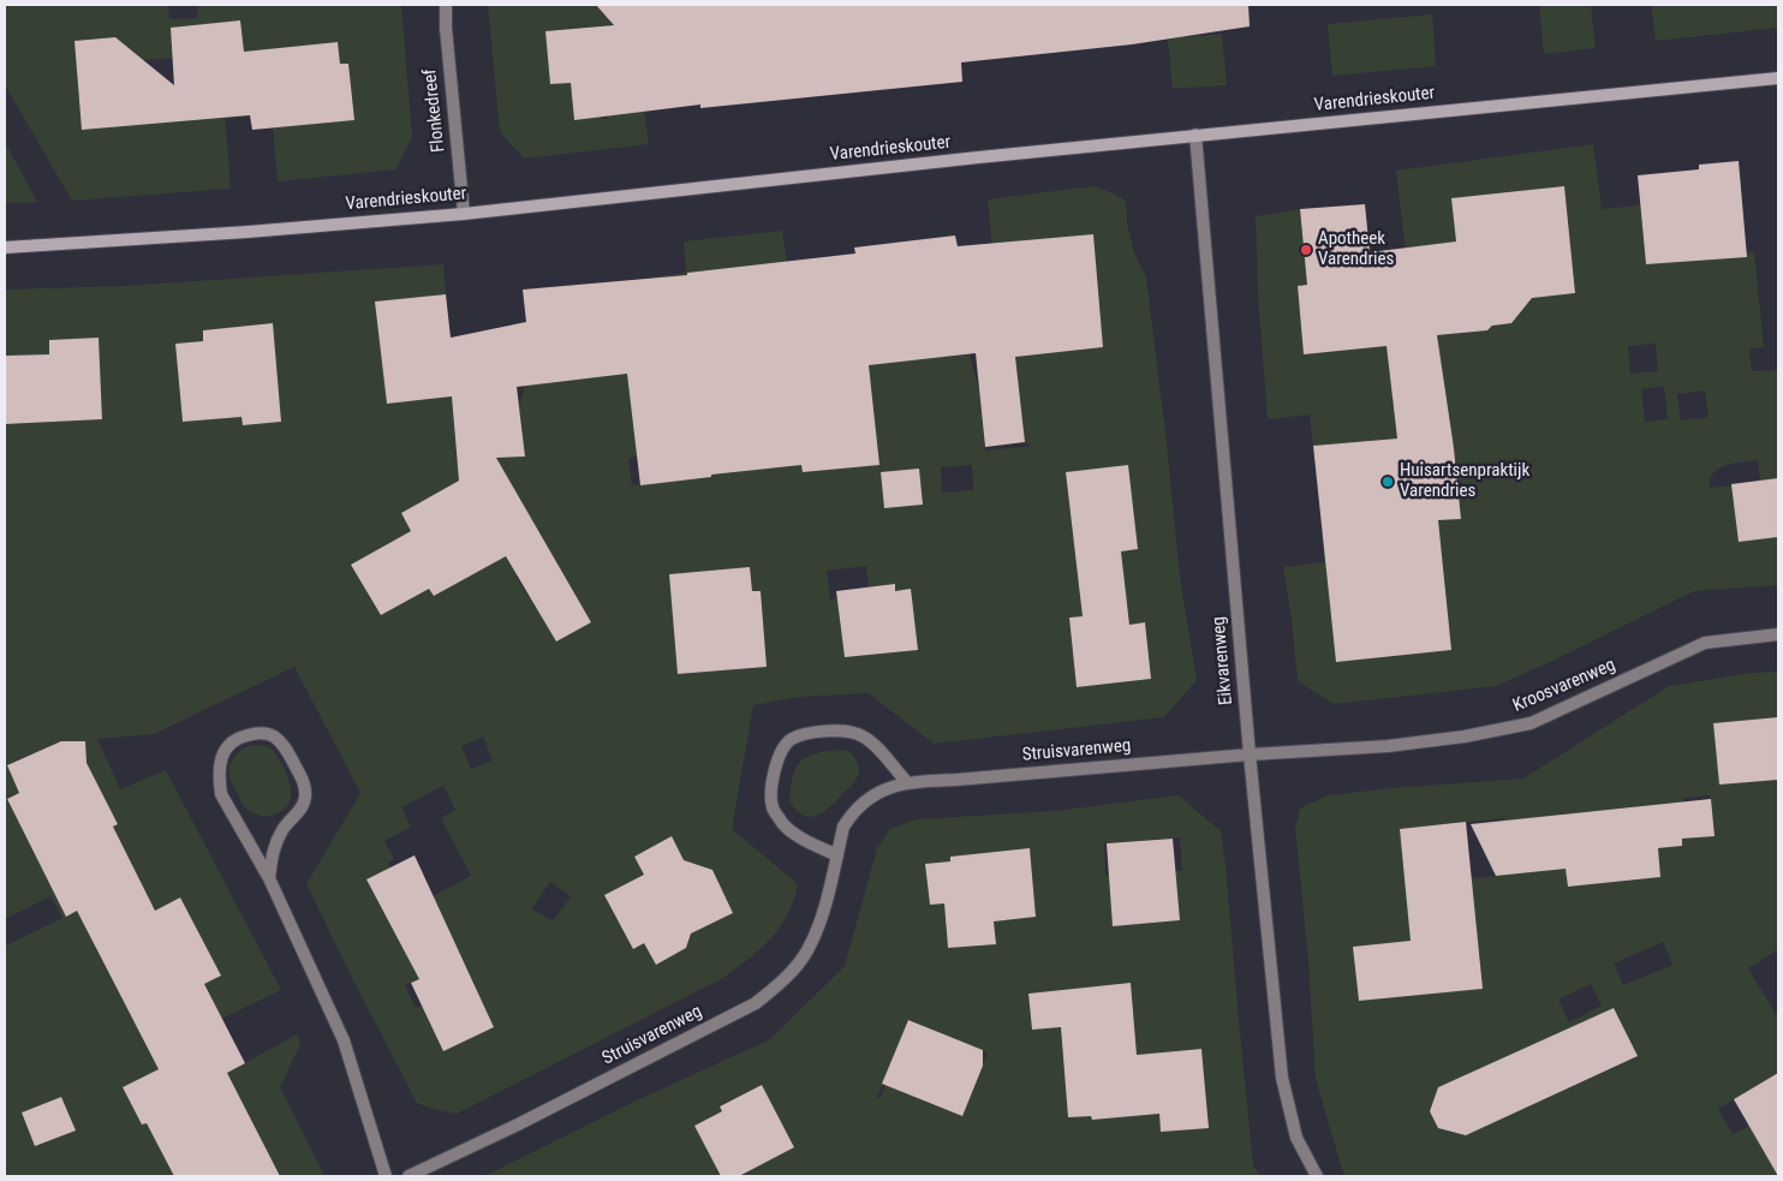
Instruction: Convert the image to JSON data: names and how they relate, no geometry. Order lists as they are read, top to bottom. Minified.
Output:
{"streets":{"street":["Varendrieskouter","Flonkedreef","Eikvarenweg","Kroosvarenweg","Struisvarenweg"]},"crossings":[["Varendrieskouter","Flonkedreef"],["Varendrieskouter","Eikvarenweg"],["Eikvarenweg","Kroosvarenweg"],["Eikvarenweg","Struisvarenweg"],["Kroosvarenweg","Struisvarenweg"]],"places":["Apotheek Varendries","Huisartsenpraktijk Varendries"]}
